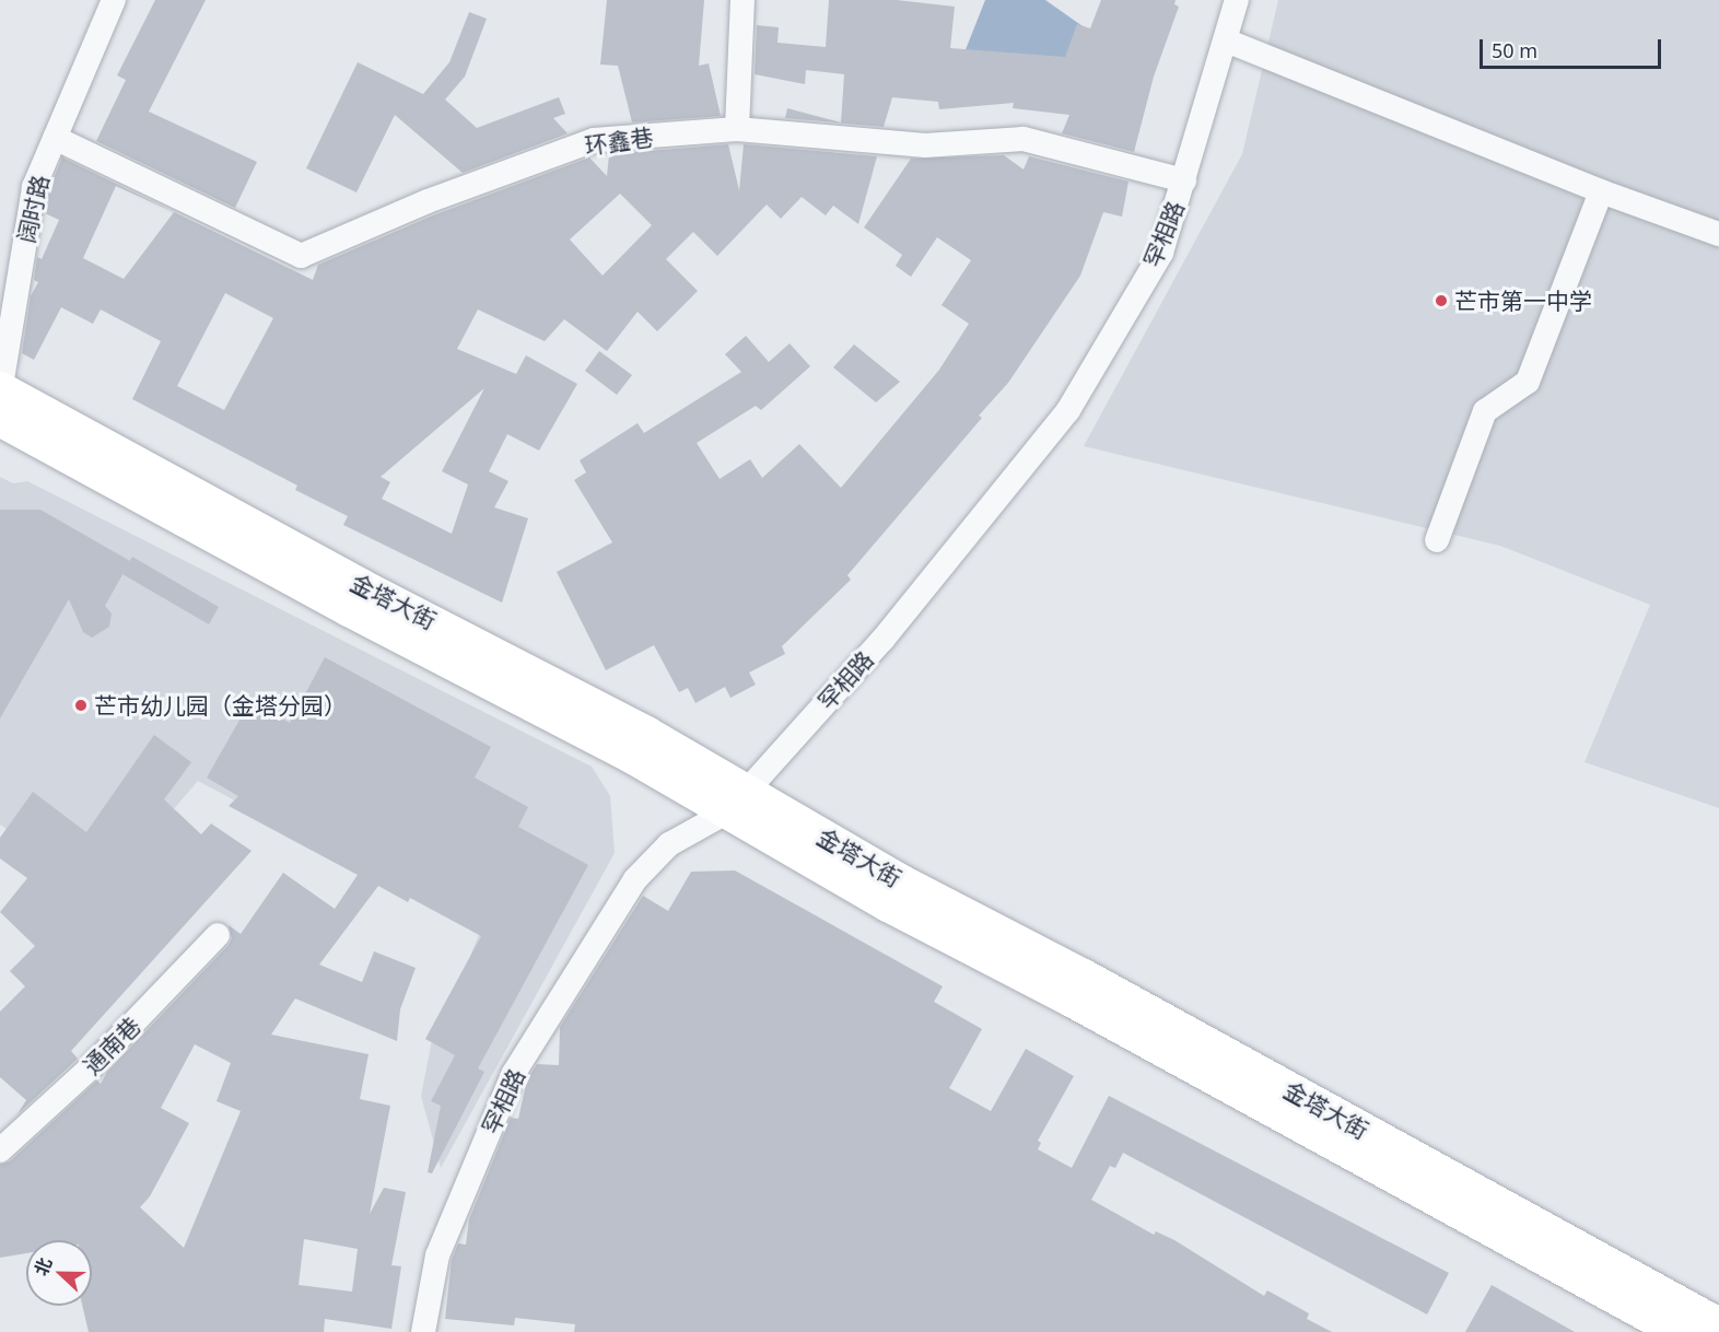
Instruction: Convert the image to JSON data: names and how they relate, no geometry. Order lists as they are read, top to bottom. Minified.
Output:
{"streets":{"main road":["金塔大街"],"street":["环鑫巷","阔时路","罕相路","通南巷"]},"crossings":[["环鑫巷","阔时路"],["环鑫巷","罕相路"],["阔时路","金塔大街"],["罕相路","金塔大街"]],"places":["芒市第一中学","芒市幼儿园（金塔分园）"],"scale_bar":"50 m","north":"left"}
